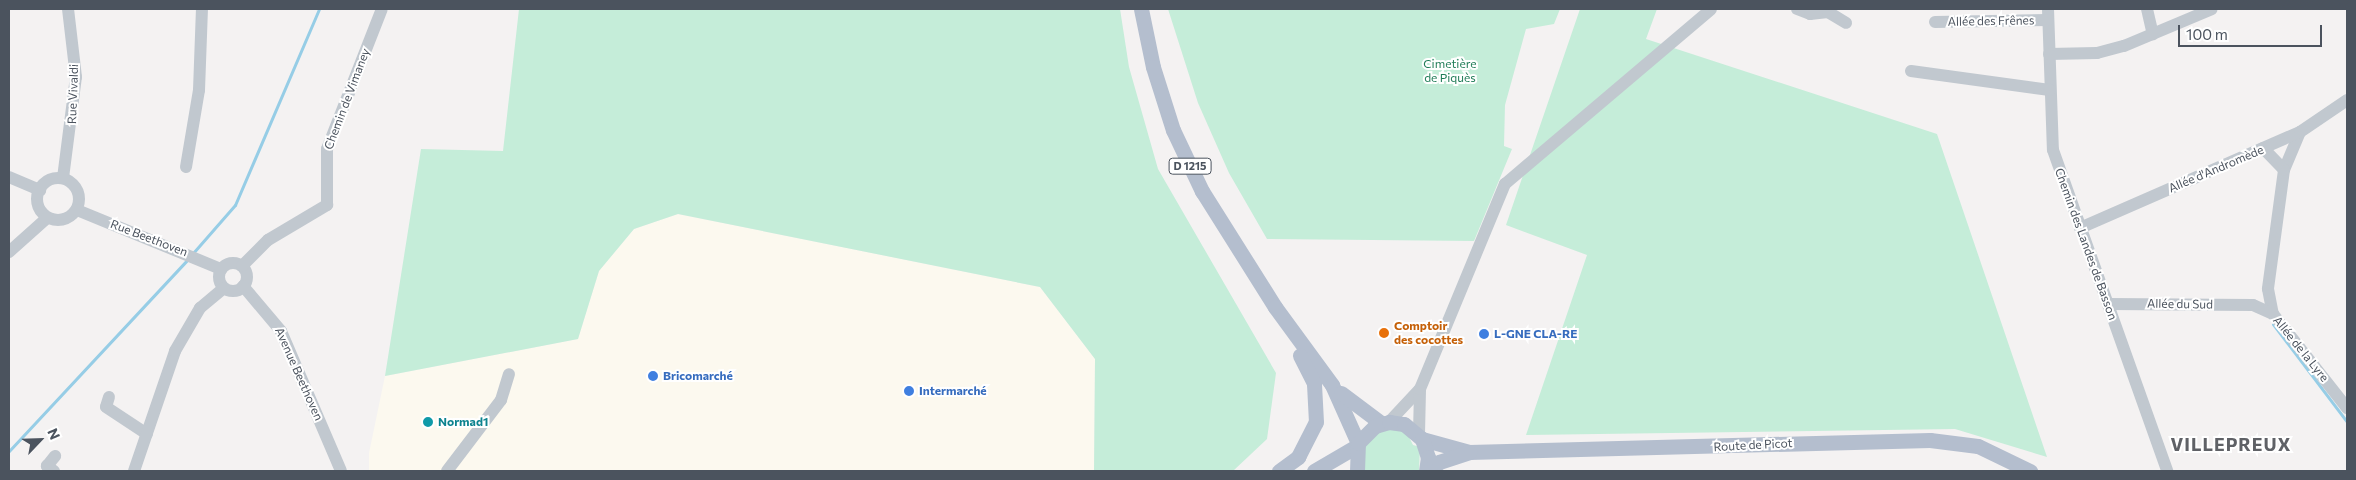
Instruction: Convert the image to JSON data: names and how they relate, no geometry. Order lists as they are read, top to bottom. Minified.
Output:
{"streets":{"main road":["D 1215","Route de Picot"],"street":["Allée des Frênes","Rue Vivaldi","Chemin de Vimaney","Allée d'Andromède","Rue Beethoven","Chemin des Landes de Basson","Allée du Sud","Allée de la Lyre","Avenue Beethoven"]},"crossings":[["Allée des Frênes","Chemin des Landes de Basson"],["Rue Vivaldi","Rue Beethoven"],["Chemin de Vimaney","Rue Beethoven"],["Chemin de Vimaney","Avenue Beethoven"],["D 1215","Route de Picot"],["Allée d'Andromède","Chemin des Landes de Basson"],["Allée d'Andromède","Allée de la Lyre"],["Rue Beethoven","Avenue Beethoven"],["Chemin des Landes de Basson","Allée du Sud"],["Allée du Sud","Allée de la Lyre"]],"districts":["VILLEPREUX"],"parks":["Cimetière de Piquès"],"places":["Comptoir des cocottes","L-GNE CLA-RE","Bricomarché","Intermarché","Normad1"],"scale_bar":"100 m","north":"top right"}
